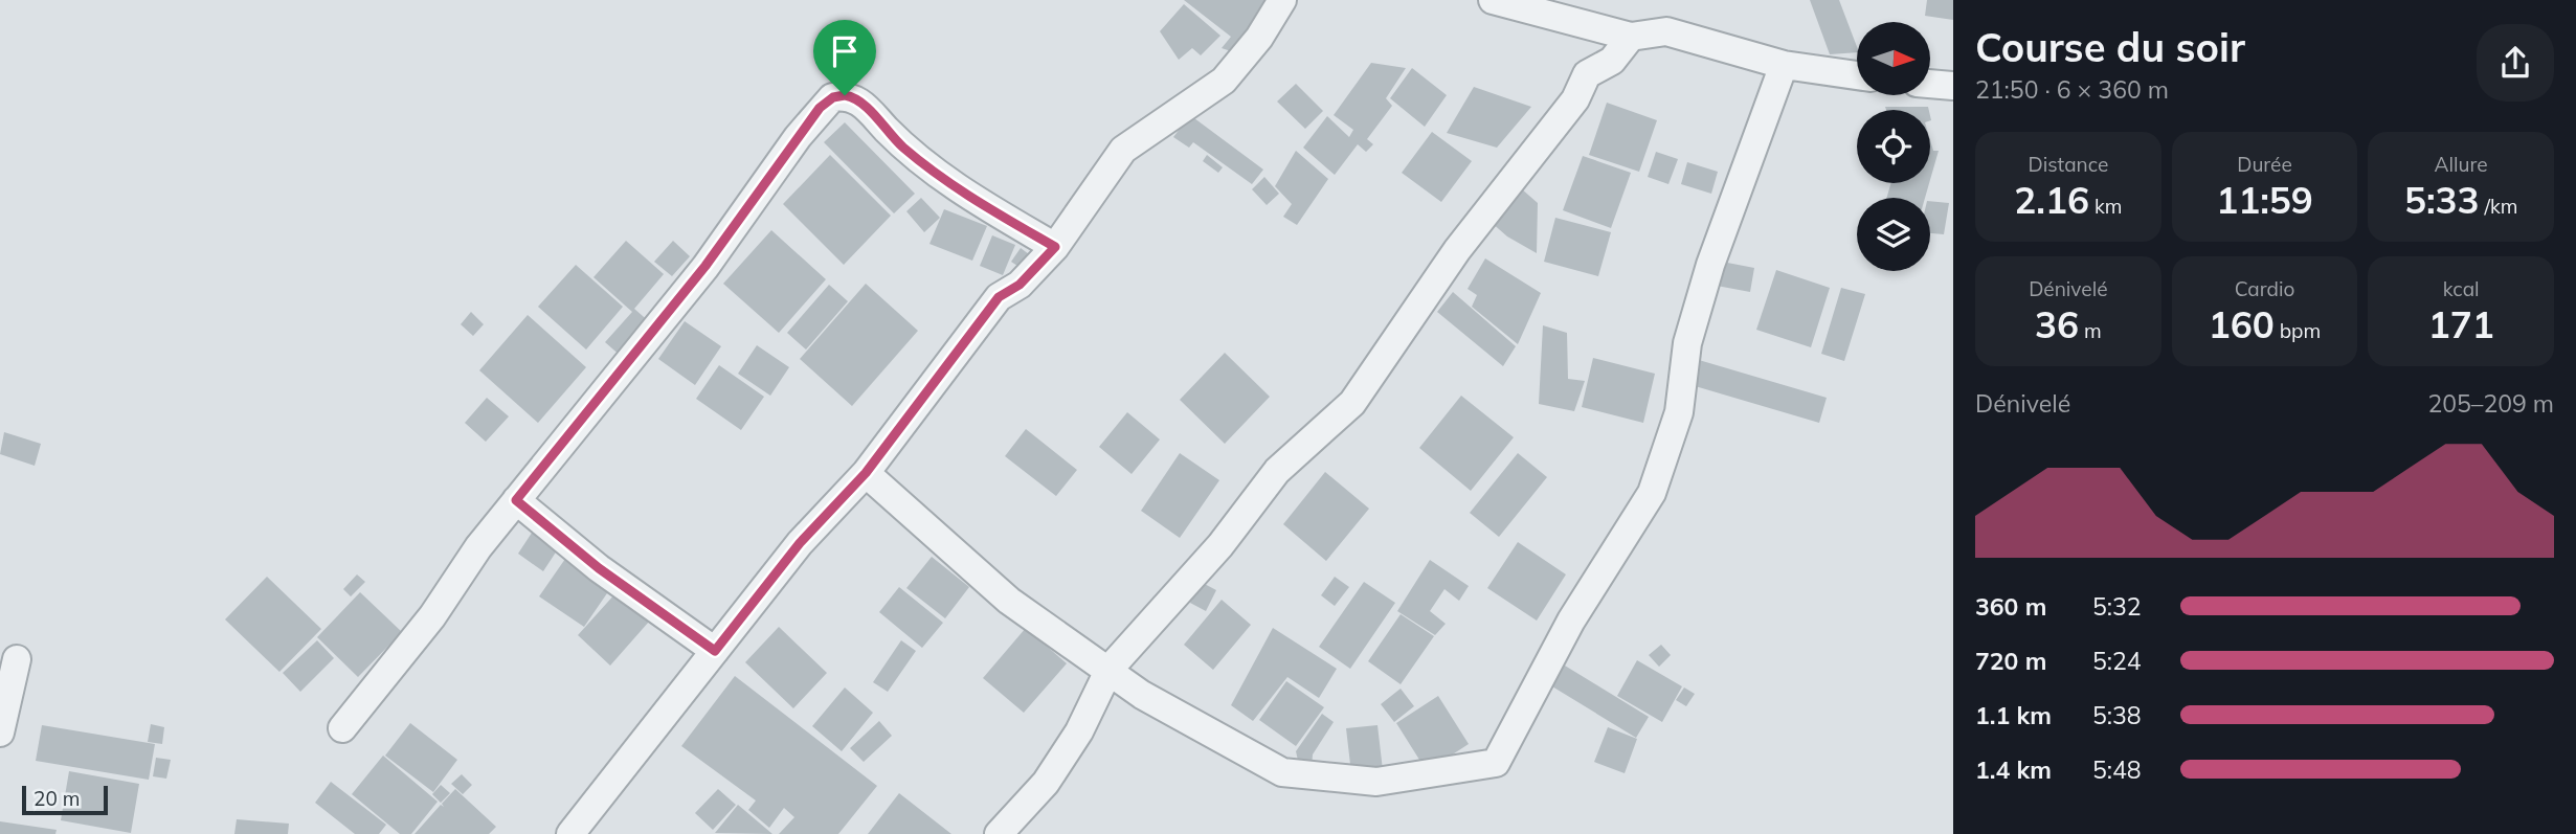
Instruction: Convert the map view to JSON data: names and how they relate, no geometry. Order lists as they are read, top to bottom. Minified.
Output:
{"scale_bar":"20 m","north":"right","page":{"heading":["Course du soir","21:50 · 6 × 360 m"],"stats":[["Distance","2.16 km"],["Durée","11:59"],["Allure","5:33 /km"],["Dénivelé","36 m"],["Cardio","160 bpm"],["kcal","171"]],"chart":["Dénivelé","205–209 m"],"list":[{"name":"360 m","note":"5:32"},{"name":"720 m","note":"5:24"},{"name":"1.1 km","note":"5:38"},{"name":"1.4 km","note":"5:48"}],"scale":"20 m"}}
